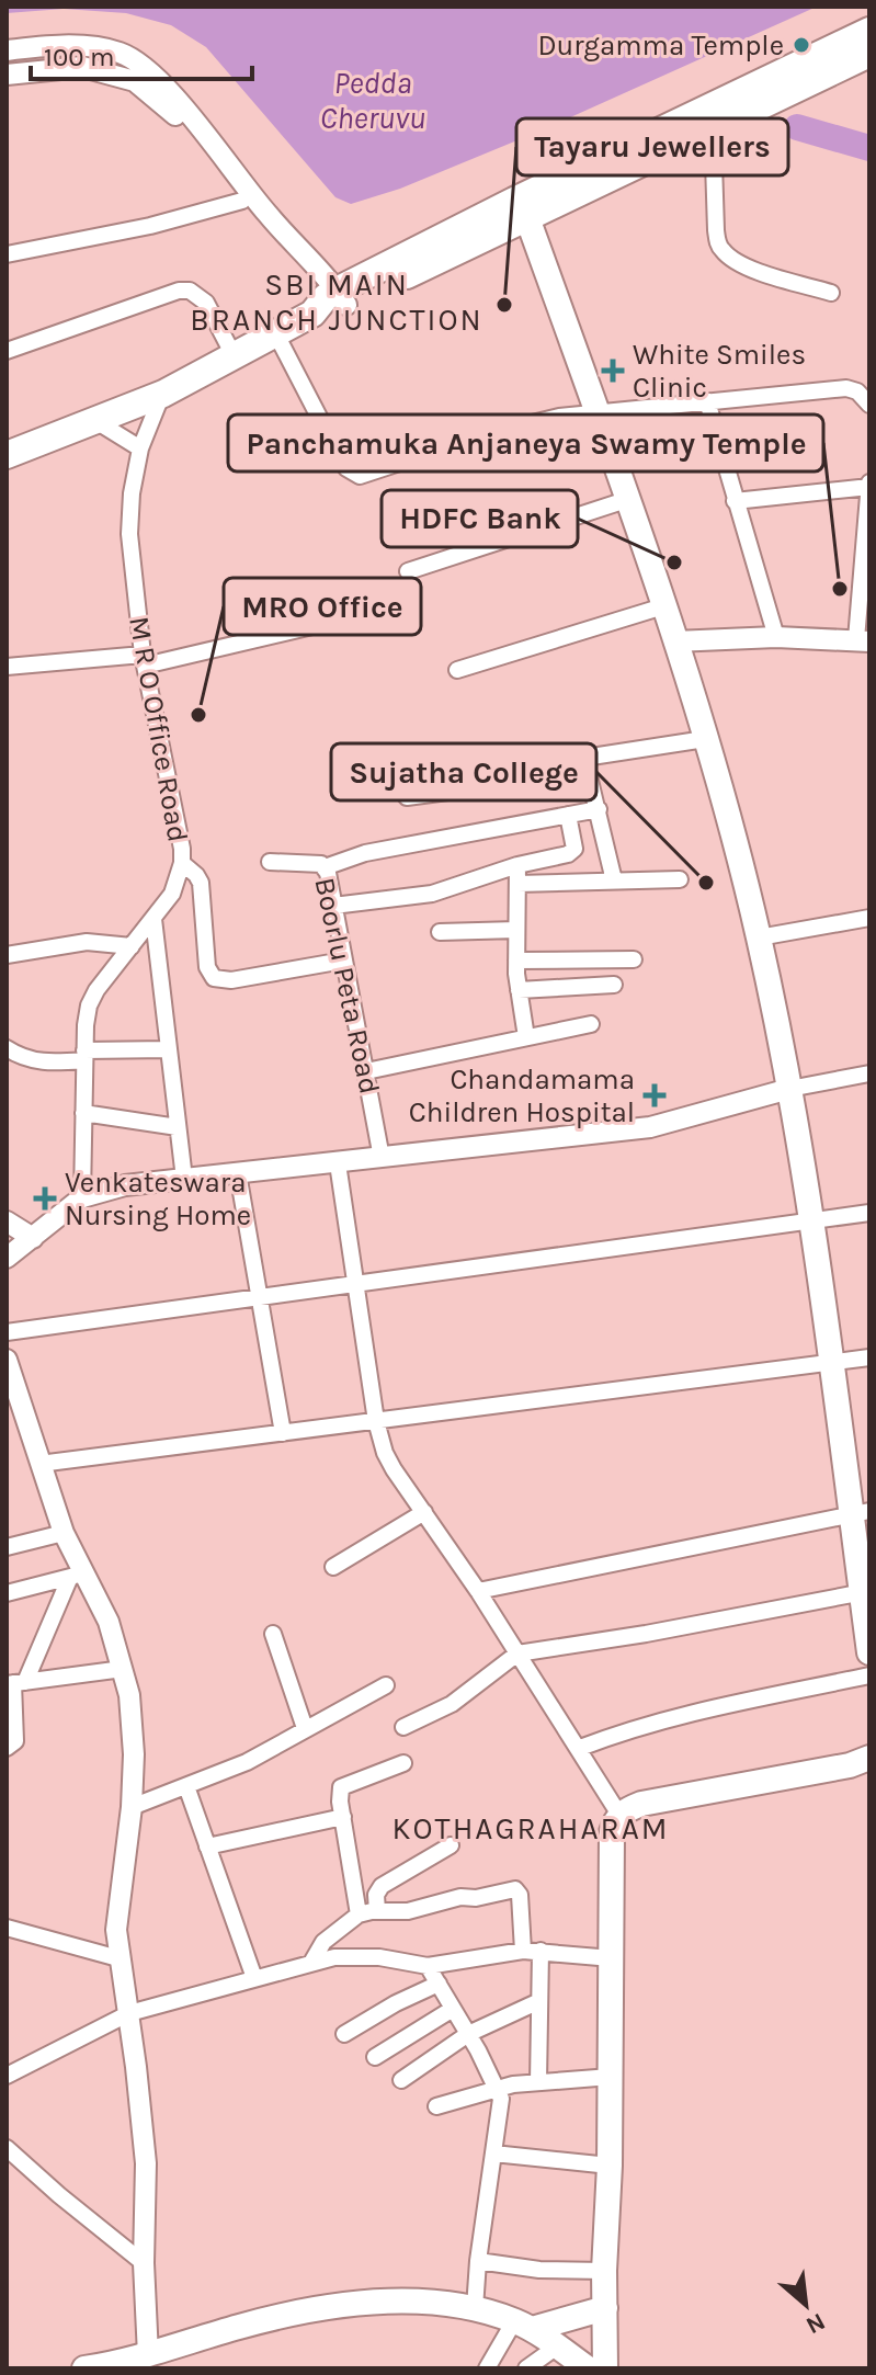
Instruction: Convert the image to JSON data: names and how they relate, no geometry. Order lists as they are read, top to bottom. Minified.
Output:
{"streets":{"street":["M R O Office Road","Boorlu Peta Road"]},"districts":["SBI MAIN BRANCH JUNCTION","KOTHAGRAHARAM"],"water":["Pedda Cheruvu"],"places":{"other":["Durgamma Temple","Tayaru Jewellers","HDFC Bank","Panchamuka Anjaneya Swamy Temple","MRO Office","Sujatha College"],"health":["White Smiles Clinic","Chandamama Children Hospital","Venkateswara Nursing Home"]},"scale_bar":"100 m","north":"bottom right"}
